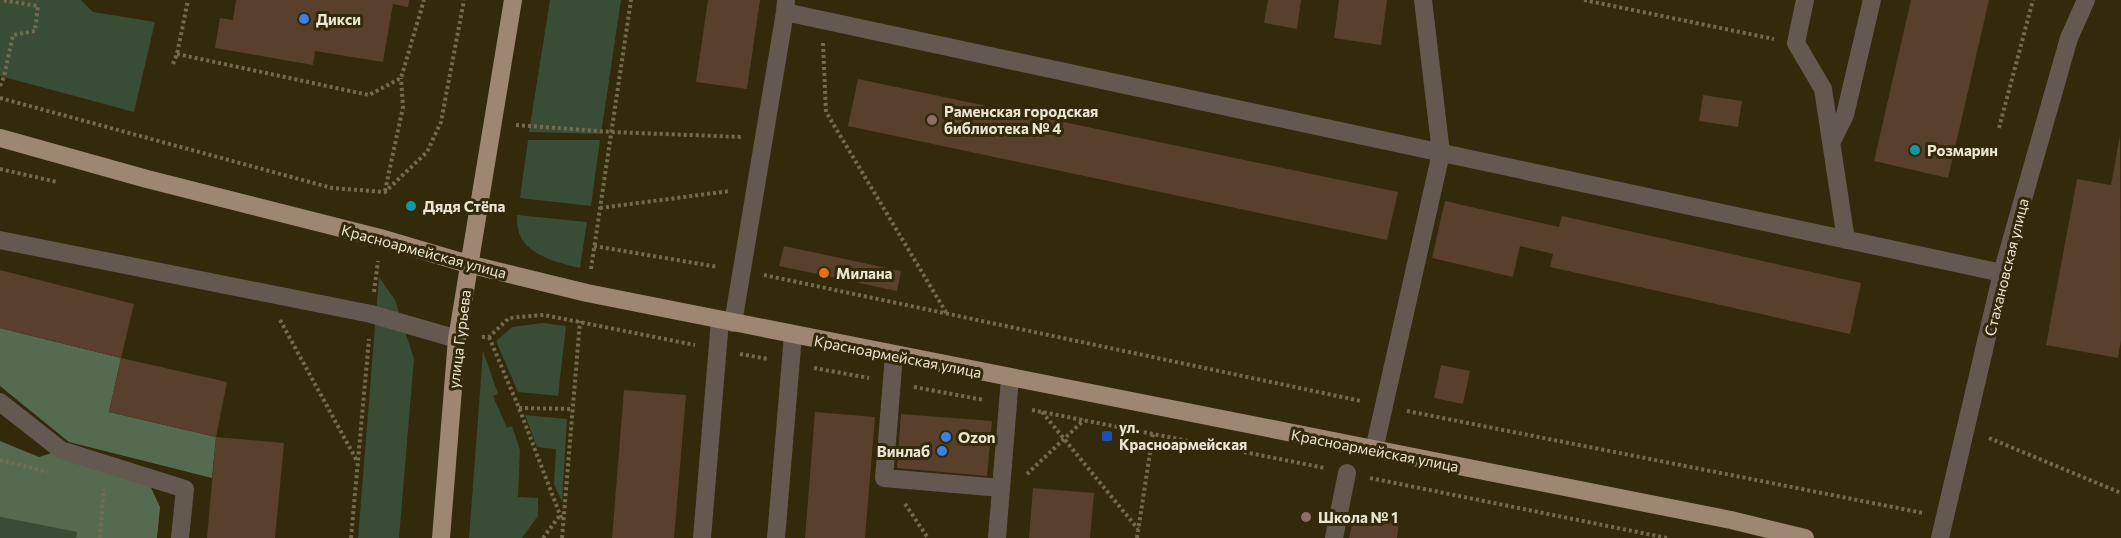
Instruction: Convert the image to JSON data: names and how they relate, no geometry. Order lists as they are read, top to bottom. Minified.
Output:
{"streets":{"main road":["Красноармейская улица","улица Гурьева"],"street":["Стахановская улица"]},"crossings":[["Красноармейская улица","улица Гурьева"]],"places":{"other":["Дикси","Раменская городская библиотека № 4","Розмарин","Дядя Стёпа","Милана","Ozon","Винлаб","Школа № 1"],"transit":["ул. Красноармейская"]}}
